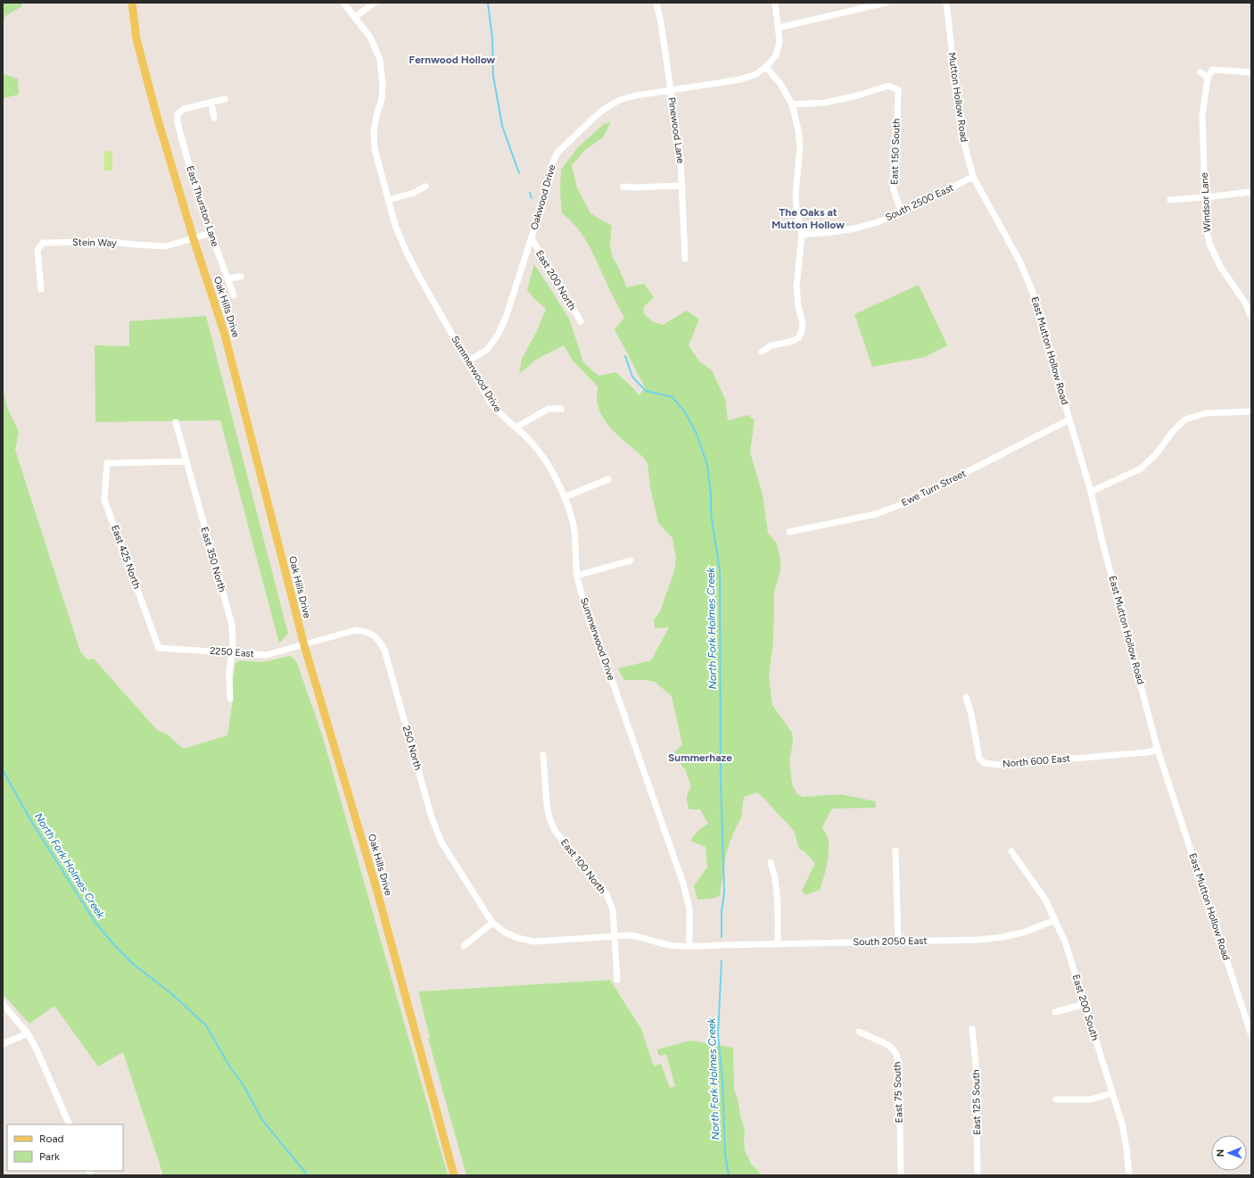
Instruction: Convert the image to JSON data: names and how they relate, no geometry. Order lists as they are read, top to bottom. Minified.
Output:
{"streets":{"main road":["Oak Hills Drive"],"street":["Mutton Hollow Road","Pinewood Lane","East 150 South","Oakwood Drive","South 2500 East","Windsor Lane","East Thurston Lane","Stein Way","East 200 North","East Mutton Hollow Road","Summerwood Drive","Ewe Turn Street","East 425 North","East 350 North","2250 East","250 North","North 600 East","East 100 North","South 2050 East","East 200 South","East 75 South","East 125 South"]},"crossings":[["Mutton Hollow Road","South 2500 East"],["Mutton Hollow Road","East Mutton Hollow Road"],["Pinewood Lane","Oakwood Drive"],["East 150 South","South 2500 East"],["Oakwood Drive","East 200 North"],["Oakwood Drive","Summerwood Drive"],["Stein Way","Oak Hills Drive"],["Oak Hills Drive","2250 East"],["Oak Hills Drive","250 North"],["East Mutton Hollow Road","Ewe Turn Street"],["East Mutton Hollow Road","North 600 East"],["Summerwood Drive","South 2050 East"],["East 425 North","East 350 North"],["East 425 North","2250 East"],["East 350 North","2250 East"],["2250 East","250 North"],["250 North","South 2050 East"],["East 100 North","South 2050 East"],["South 2050 East","East 200 South"]],"districts":["Fernwood Hollow","The Oaks at Mutton Hollow","Summerhaze"],"water":["North Fork Holmes Creek"],"legend":["Road","Park"],"north":"left"}
